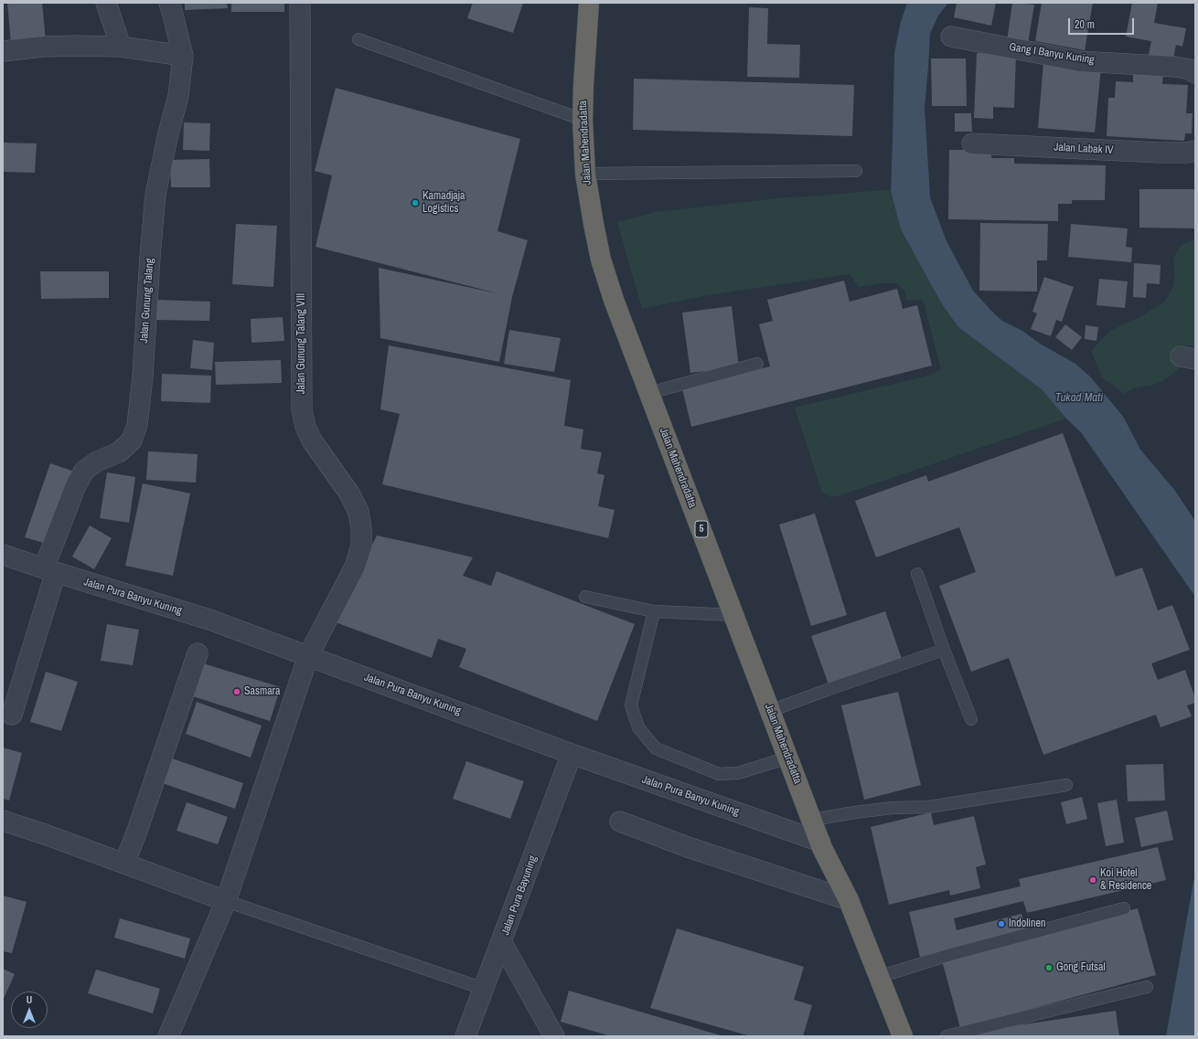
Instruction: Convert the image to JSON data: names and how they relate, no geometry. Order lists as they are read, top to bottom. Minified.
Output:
{"streets":{"highway":["Jalan Mahendradatta","5"],"street":["Gang I Banyu Kuning","Jalan Labak IV","Jalan Gunung Talang","Jalan Gunung Talang VIII","Jalan Pura Banyu Kuning","Jalan Pura Bayuning"]},"crossings":[["Jalan Mahendradatta","Jalan Pura Banyu Kuning"],["Jalan Gunung Talang","Jalan Pura Banyu Kuning"],["Jalan Gunung Talang VIII","Jalan Pura Banyu Kuning"],["Jalan Pura Banyu Kuning","Jalan Pura Bayuning"]],"water":["Tukad Mati"],"places":["Kamadjaja Logistics","Sasmara","Koi Hotel & Residence","Indolinen","Gong Futsal"],"scale_bar":"20 m","north":"top"}
